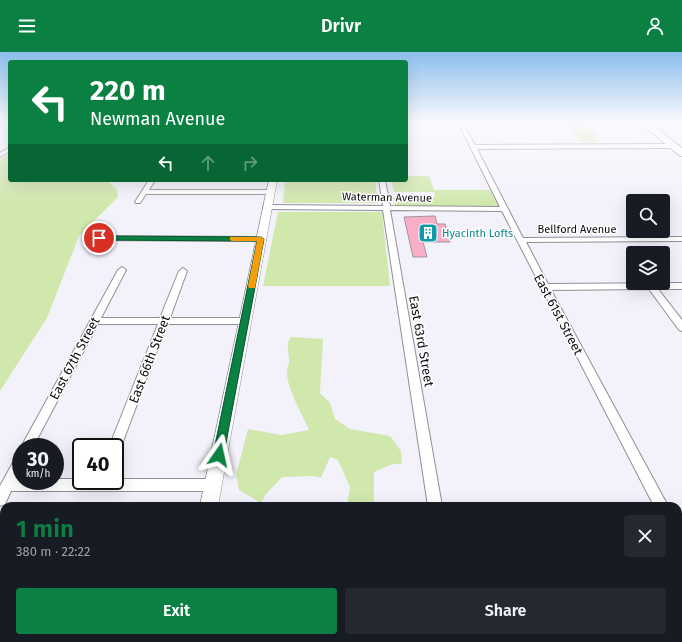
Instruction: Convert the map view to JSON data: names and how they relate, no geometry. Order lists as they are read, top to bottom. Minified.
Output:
{"streets":{"street":["Waterman Avenue","Bellford Avenue","East 61st Street","East 63rd Street","East 67th Street","East 66th Street"]},"crossings":[["Waterman Avenue","East 61st Street"],["Waterman Avenue","East 63rd Street"],["Bellford Avenue","East 61st Street"]],"places":{"building":["Hyacinth Lofts"]},"page":{"header":"Drivr","turn":["220 m","Newman Avenue"],"speed":"30 km/h","limit":"40","heading":["1 min","380 m · 22:22"],"buttons":["Exit","Share"]}}
